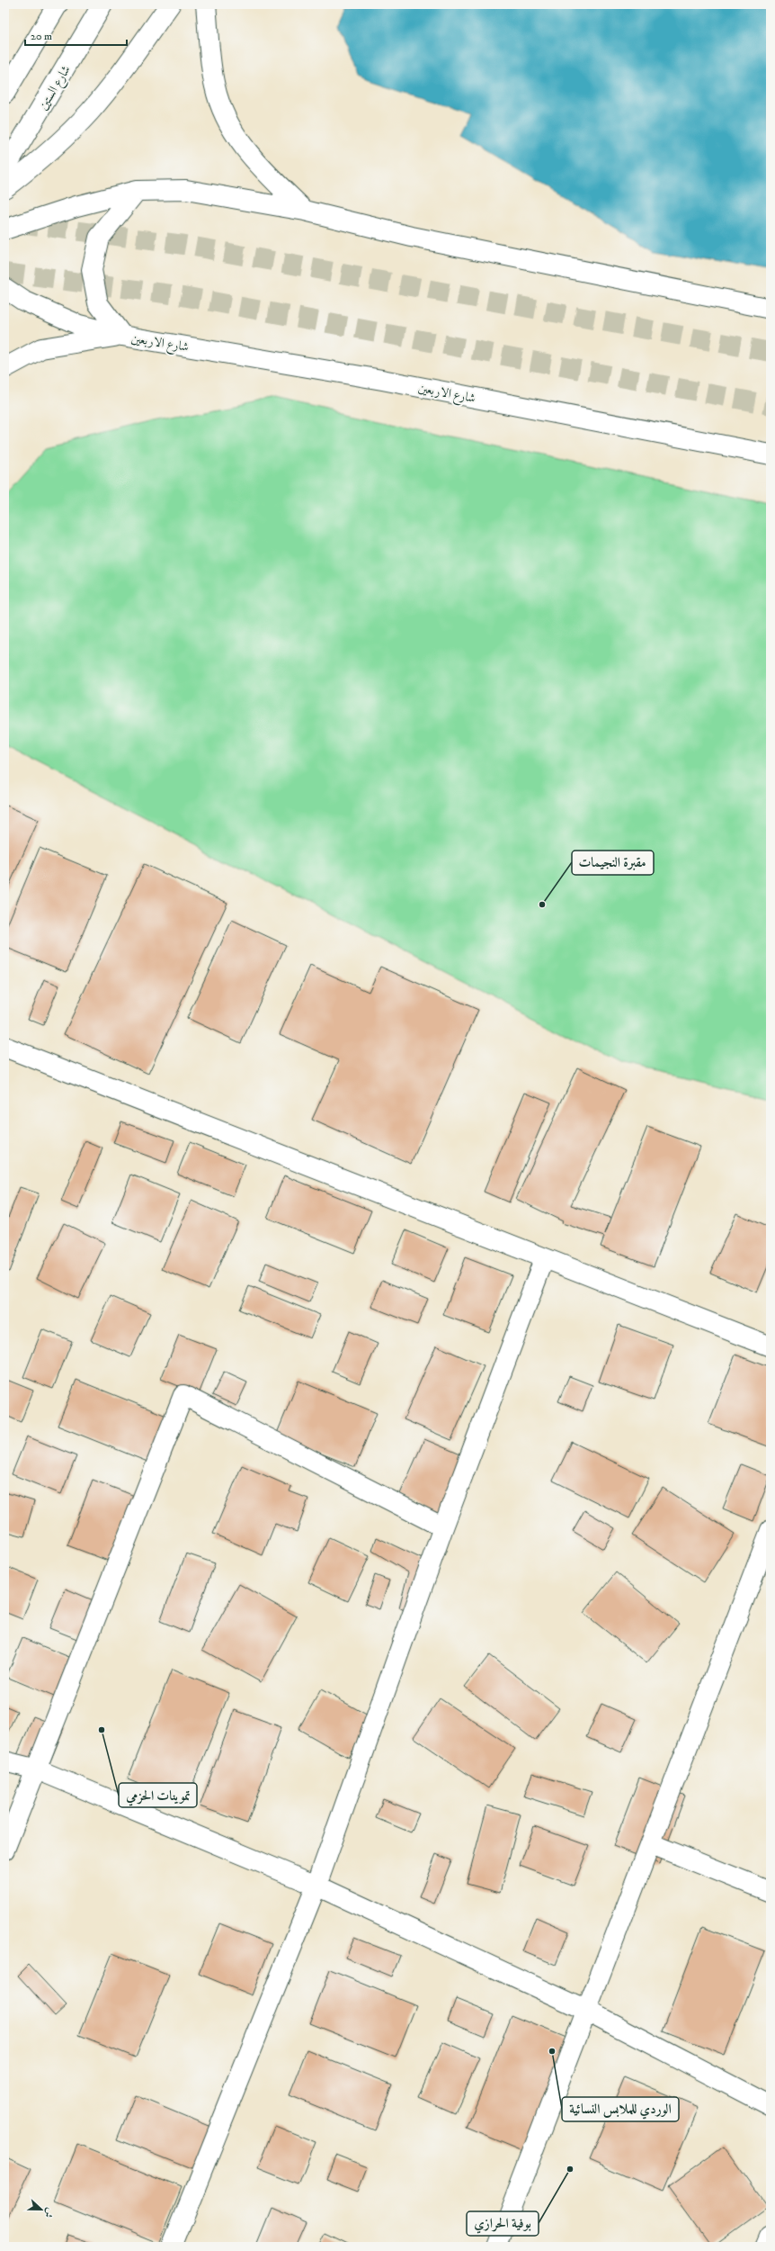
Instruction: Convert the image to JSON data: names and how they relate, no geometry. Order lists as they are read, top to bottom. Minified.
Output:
{"streets":{"main road":["شارع الستين","شارع الاربعين"]},"places":["مقبرة النجيمات","تموينات الحزمي","الوردي للملابس النسائية","بوفية الحرازي"],"scale_bar":"20 m","north":"right"}
